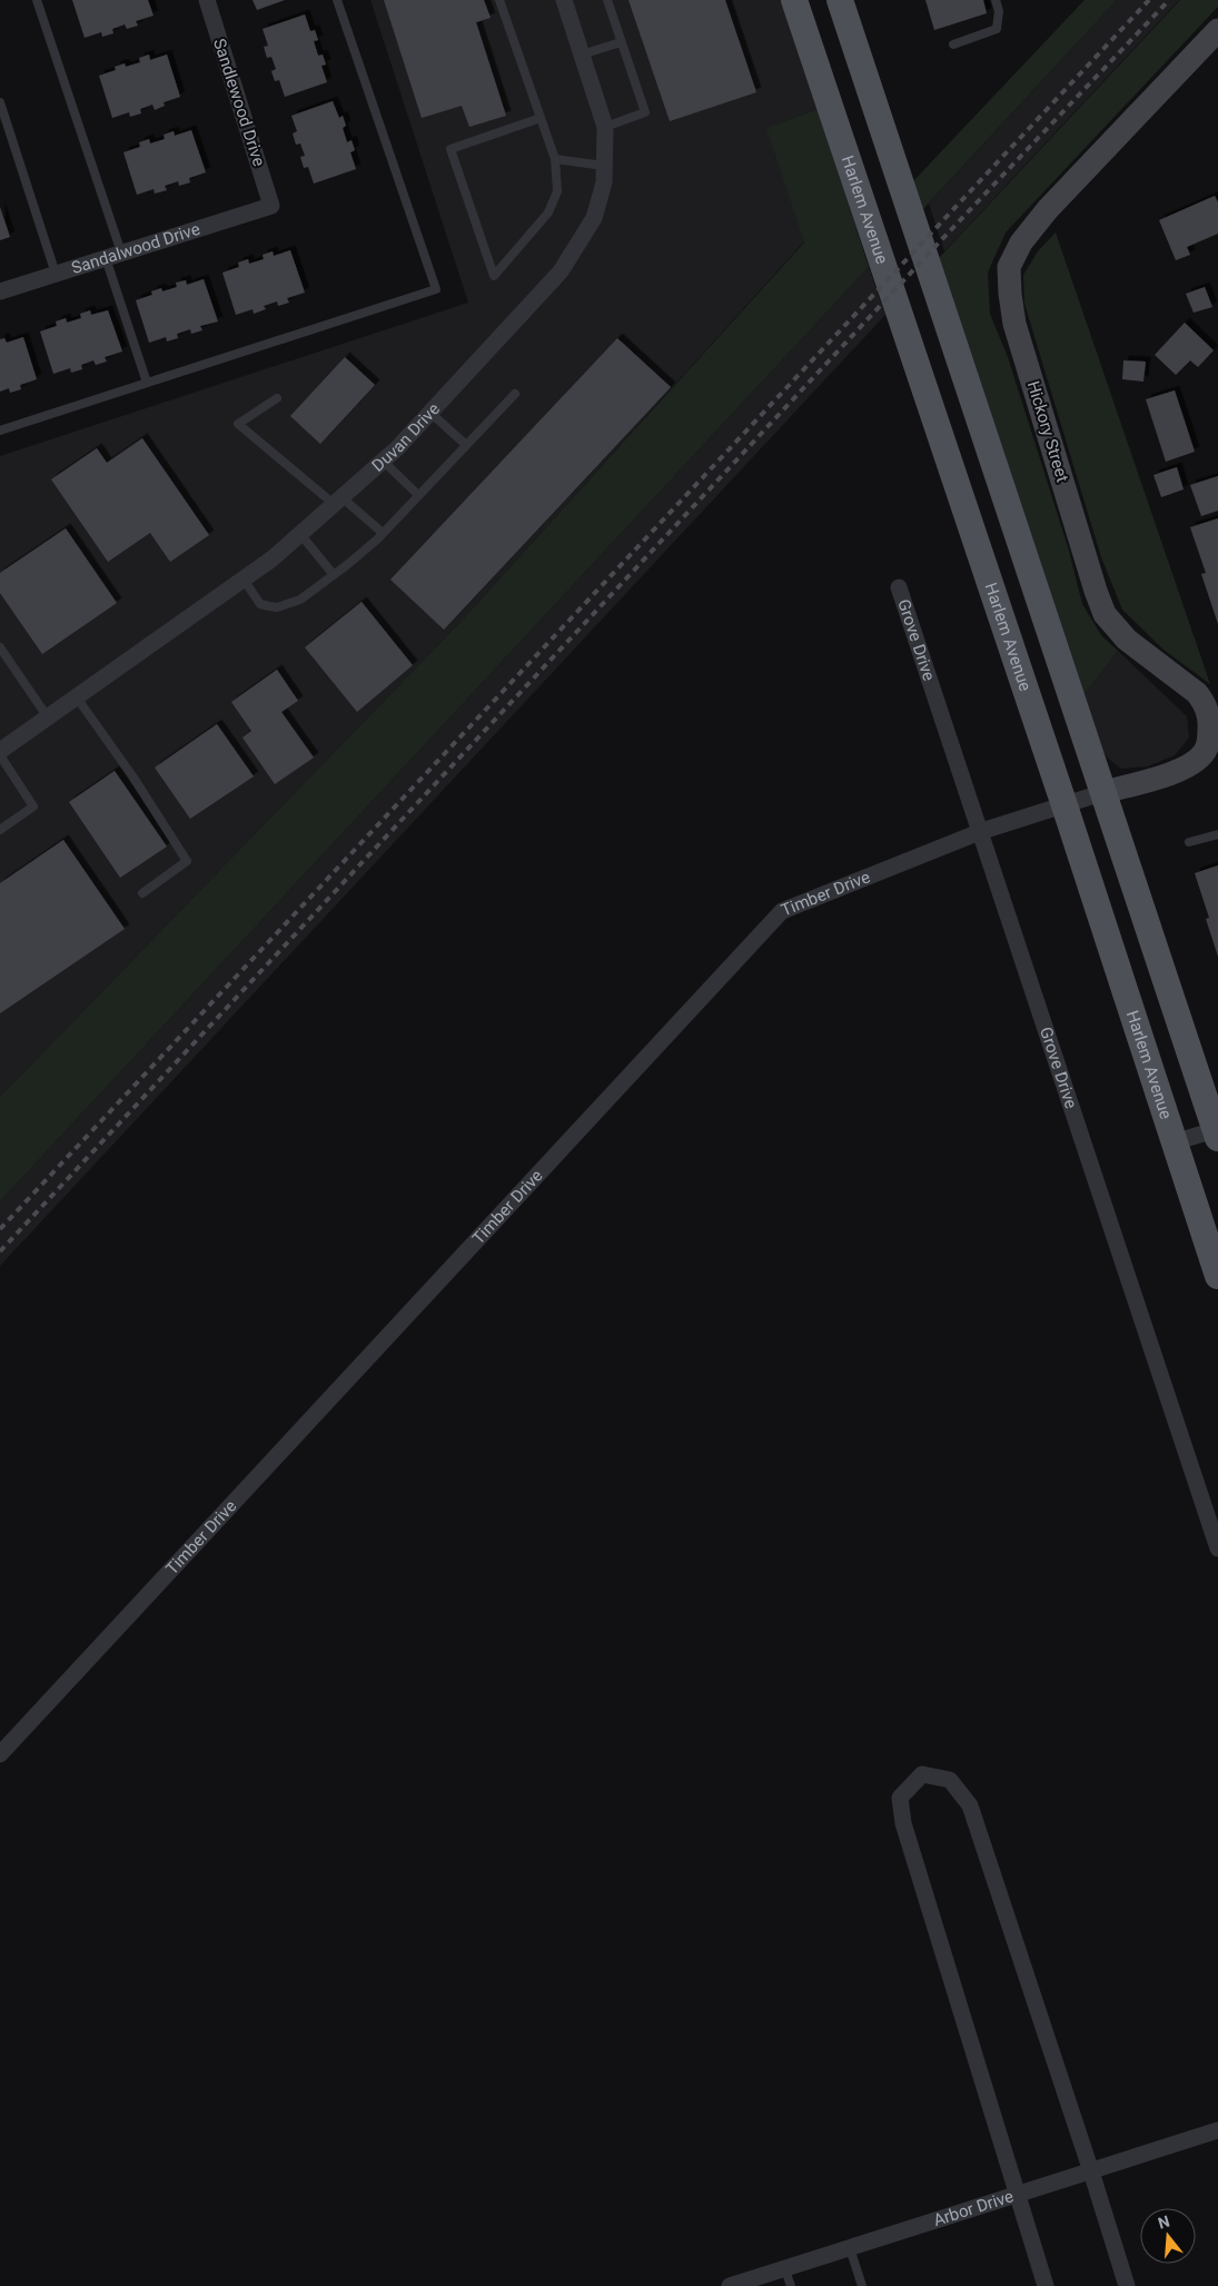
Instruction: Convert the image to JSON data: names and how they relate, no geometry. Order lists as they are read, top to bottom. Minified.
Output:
{"streets":{"main road":["Harlem Avenue"],"street":["Sandlewood Drive","Sandalwood Drive","Hickory Street","Duvan Drive","Grove Drive","Timber Drive","Arbor Drive"]},"crossings":[["Sandlewood Drive","Sandalwood Drive"],["Harlem Avenue","Timber Drive"],["Hickory Street","Timber Drive"],["Grove Drive","Timber Drive"]],"north":"top"}
